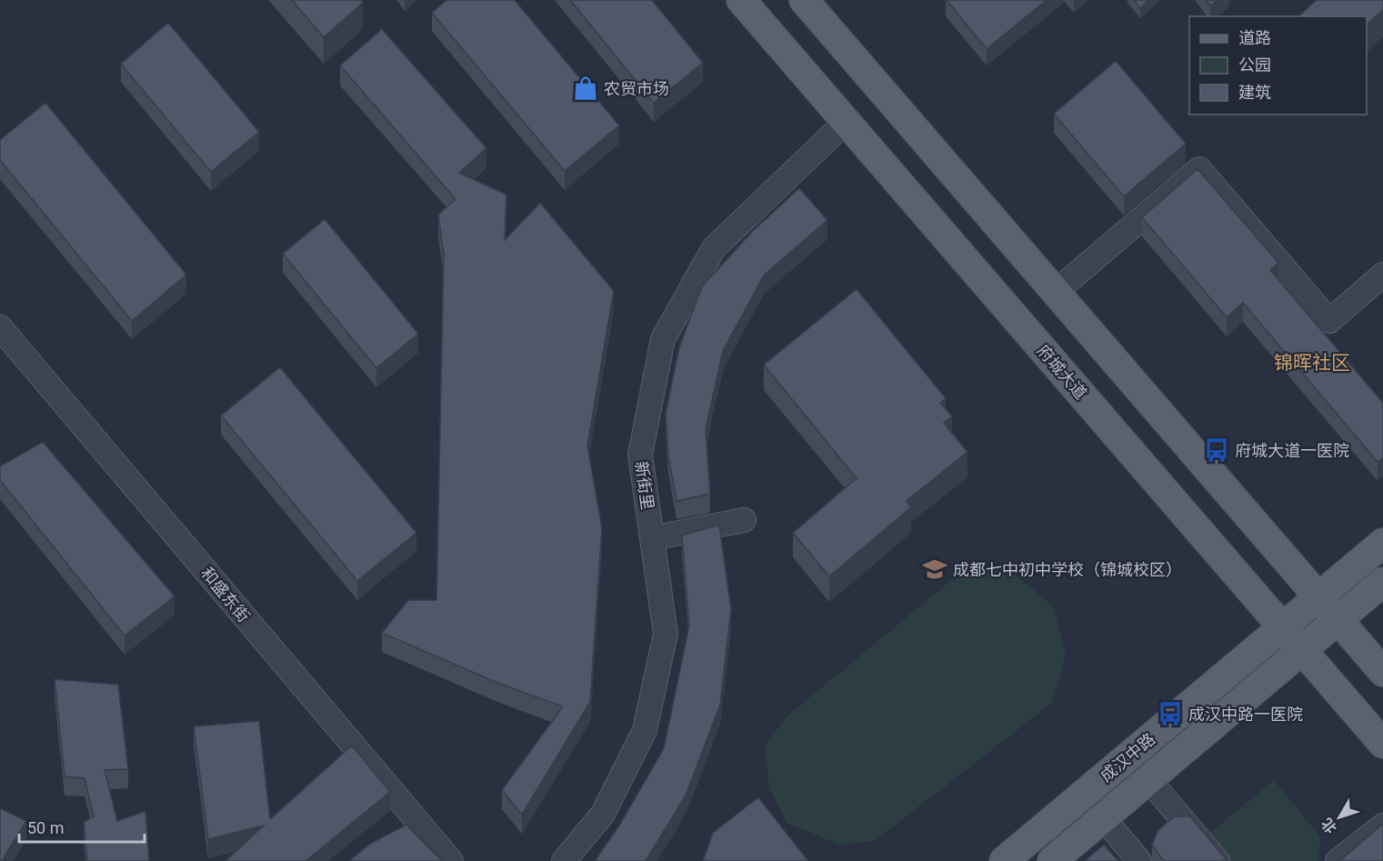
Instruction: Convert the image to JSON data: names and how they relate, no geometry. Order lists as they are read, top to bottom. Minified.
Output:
{"streets":{"main road":["府城大道","成汉中路"],"street":["新街里","和盛东街"]},"crossings":[["府城大道","新街里"],["府城大道","成汉中路"]],"districts":["锦晖社区"],"places":{"shop":["农贸市场"],"bus stop":["府城大道一医院","成汉中路一医院"],"school or university":["成都七中初中学校（锦城校区）"]},"legend":["道路","公园","建筑"],"scale_bar":"50 m","north":"bottom left"}
